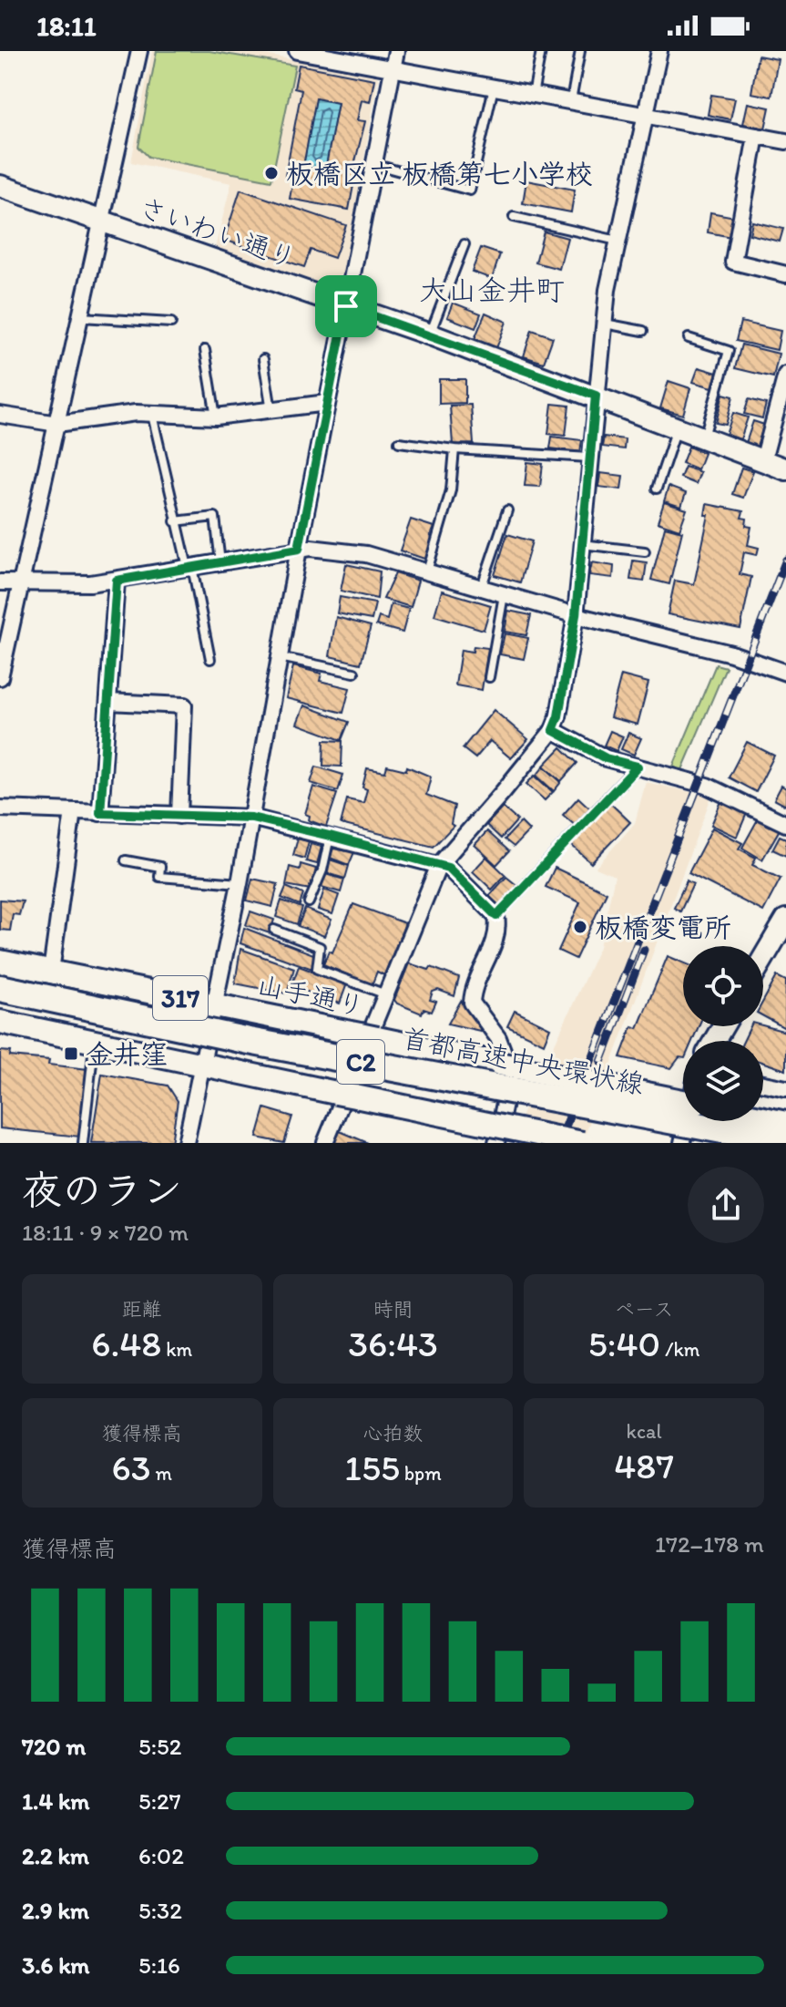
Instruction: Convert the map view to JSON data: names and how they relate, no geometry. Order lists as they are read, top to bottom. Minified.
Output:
{"streets":{"highway":["首都高速中央環状線","C2"],"main road":["山手通り","317"],"street":["さいわい通り"]},"districts":["大山金井町"],"places":{"other":["板橋区立 板橋第七小学校","板橋変電所"],"transit":["金井窪"]},"page":{"status":"18:11","heading":["夜のラン","18:11 · 9 × 720 m"],"stats":[["距離","6.48 km"],["時間","36:43"],["ペース","5:40 /km"],["獲得標高","63 m"],["心拍数","155 bpm"],["kcal","487"]],"chart":["獲得標高","172–178 m"],"list":[{"name":"720 m","note":"5:52"},{"name":"1.4 km","note":"5:27"},{"name":"2.2 km","note":"6:02"},{"name":"2.9 km","note":"5:32"},{"name":"3.6 km","note":"5:16"}]}}
